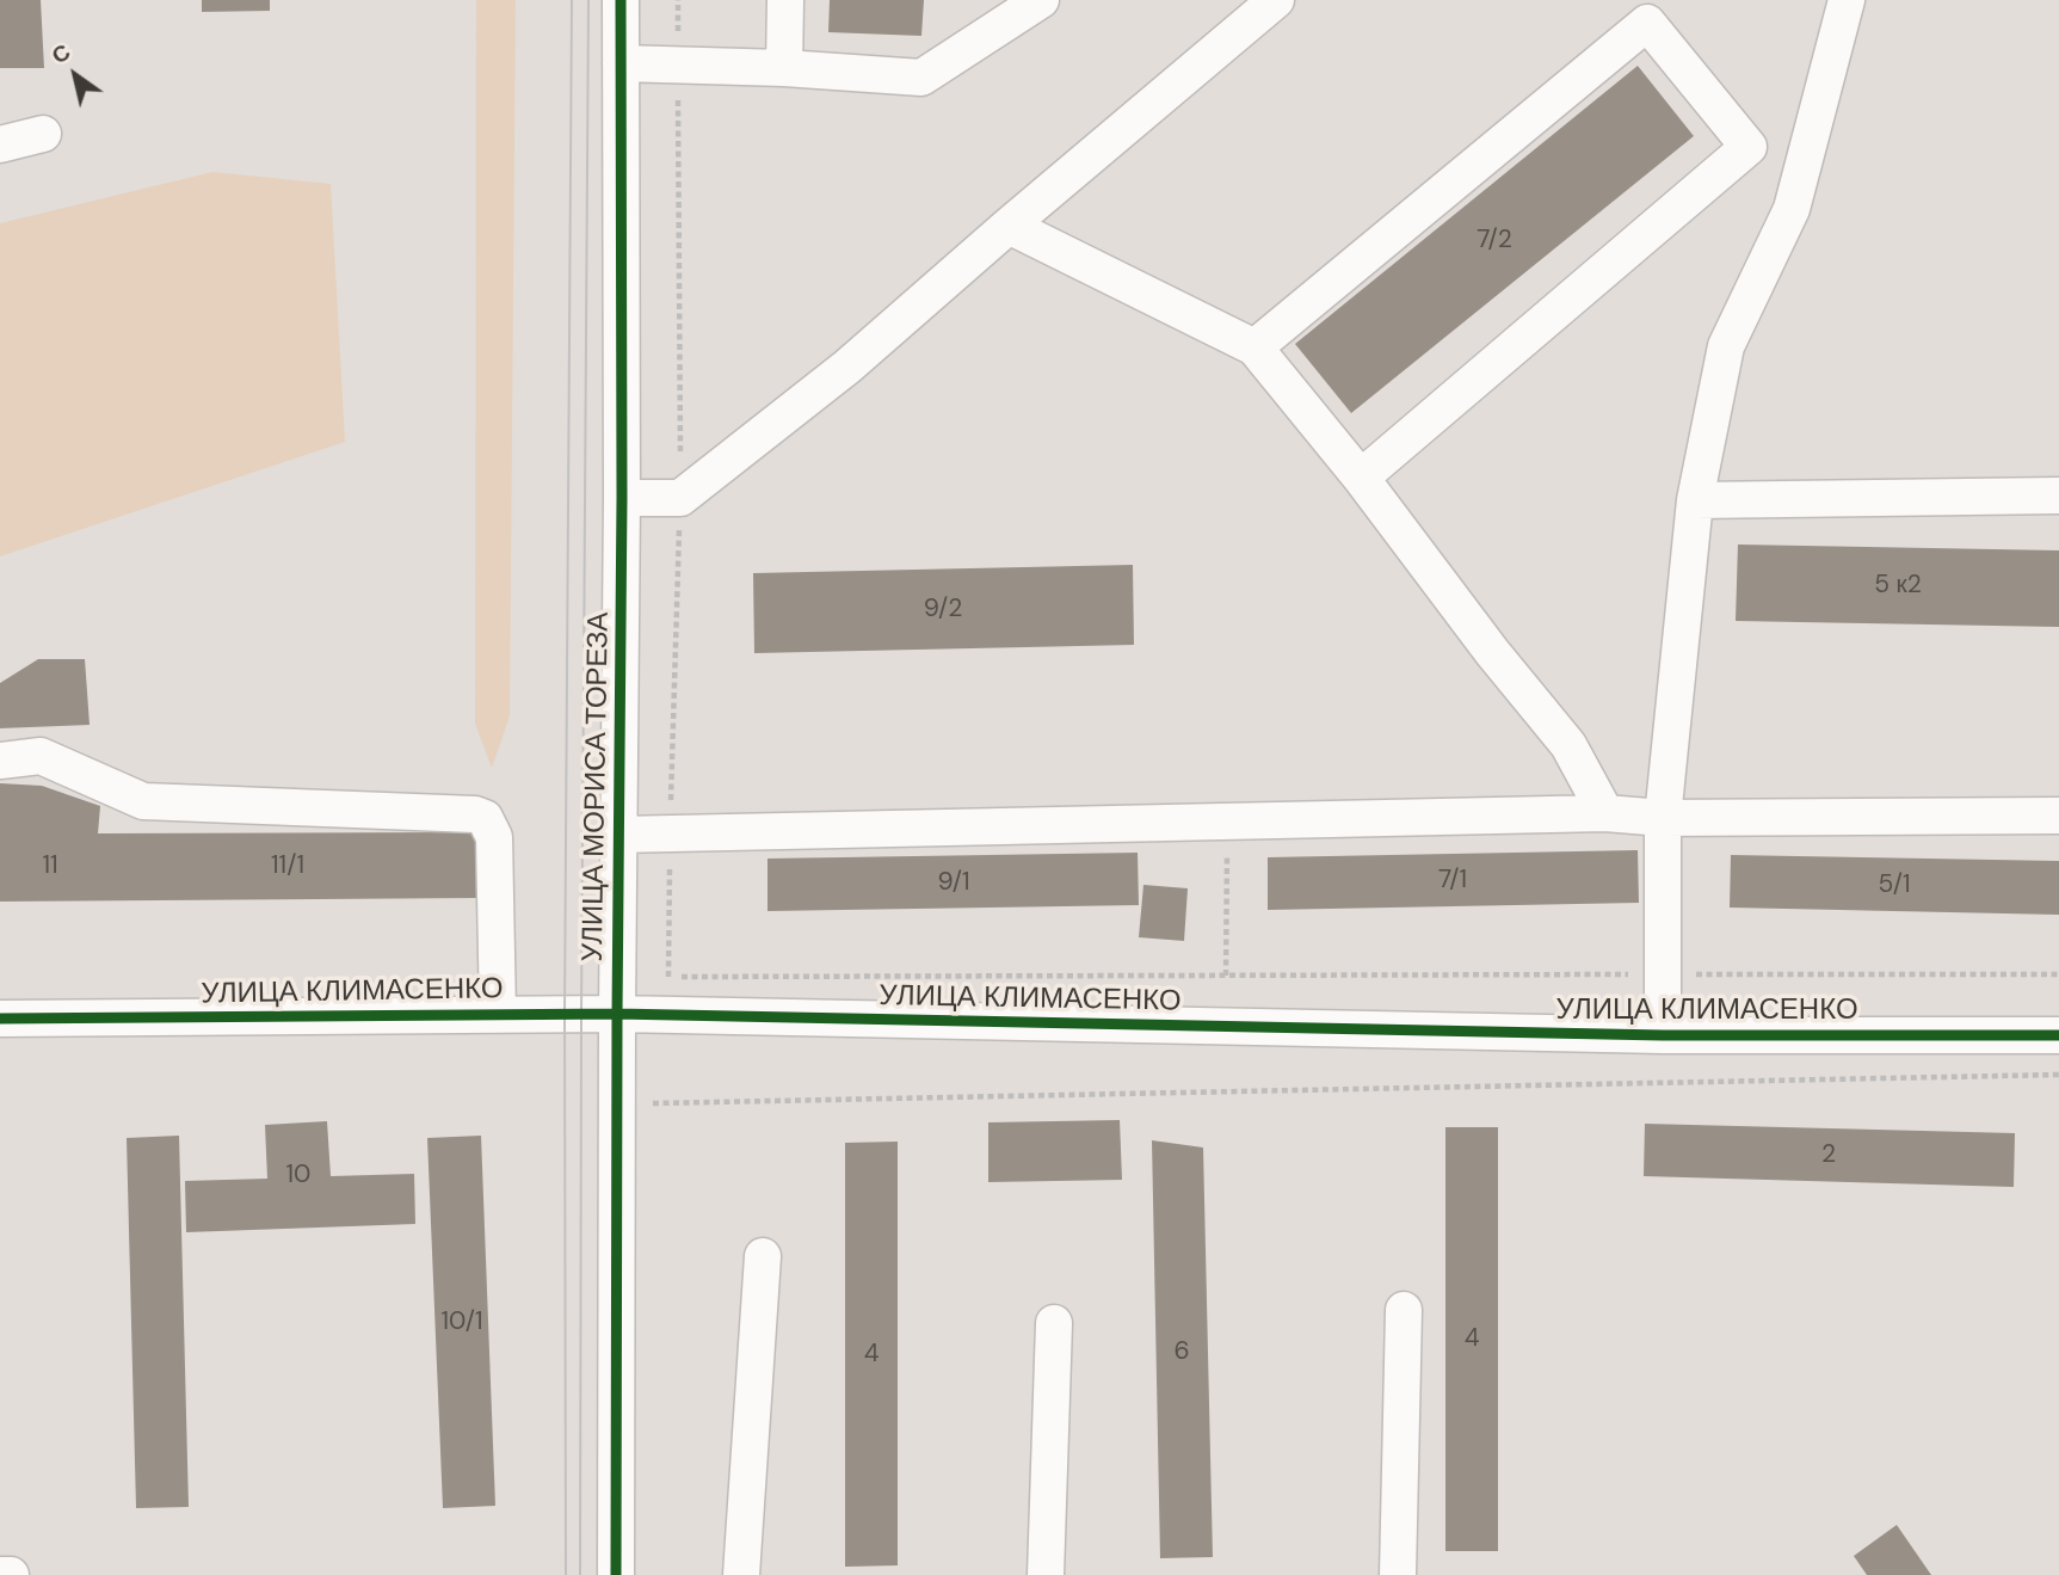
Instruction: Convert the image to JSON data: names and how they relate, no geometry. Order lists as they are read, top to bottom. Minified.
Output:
{"streets":{"street":["УЛИЦА МОРИСА ТОРЕЗА","УЛИЦА КЛИМАСЕНКО"]},"crossings":[["УЛИЦА МОРИСА ТОРЕЗА","УЛИЦА КЛИМАСЕНКО"]],"house_numbers":["7/2","5 к2","9/2","11","11/1","7/1","9/1","5/1","2","10","10/1","4","6","4"],"north":"top left"}
